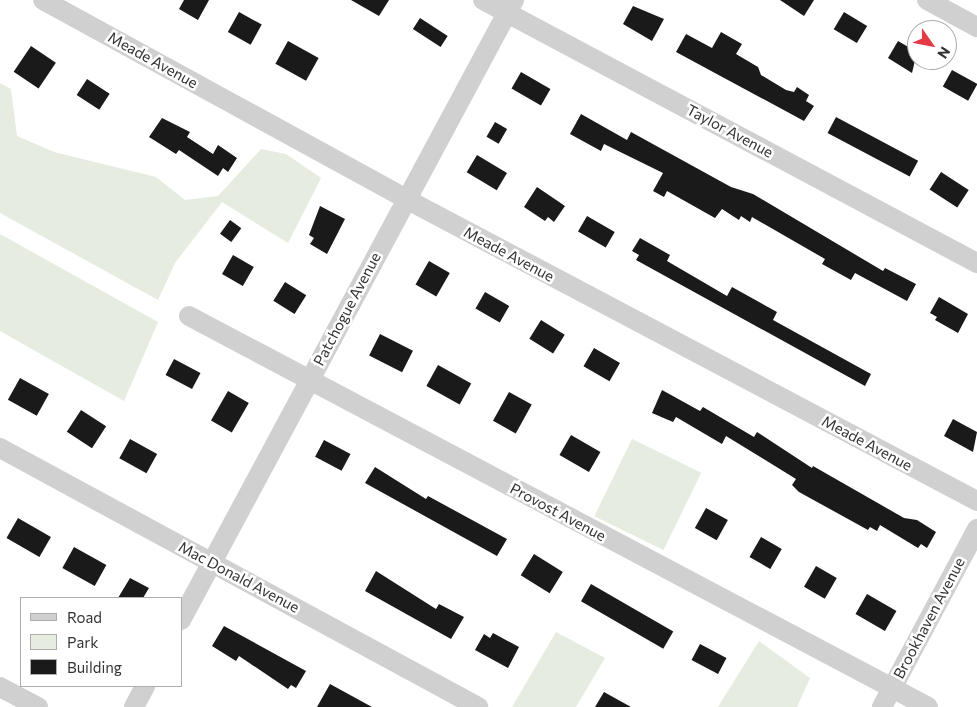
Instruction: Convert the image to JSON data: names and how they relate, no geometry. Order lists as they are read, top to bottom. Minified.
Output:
{"streets":{"street":["Meade Avenue","Taylor Avenue","Patchogue Avenue","Provost Avenue","Mac Donald Avenue","Brookhaven Avenue"]},"crossings":[["Meade Avenue","Patchogue Avenue"],["Taylor Avenue","Patchogue Avenue"],["Patchogue Avenue","Provost Avenue"],["Patchogue Avenue","Mac Donald Avenue"],["Provost Avenue","Brookhaven Avenue"]],"legend":["Road","Park","Building"],"north":"bottom right"}
